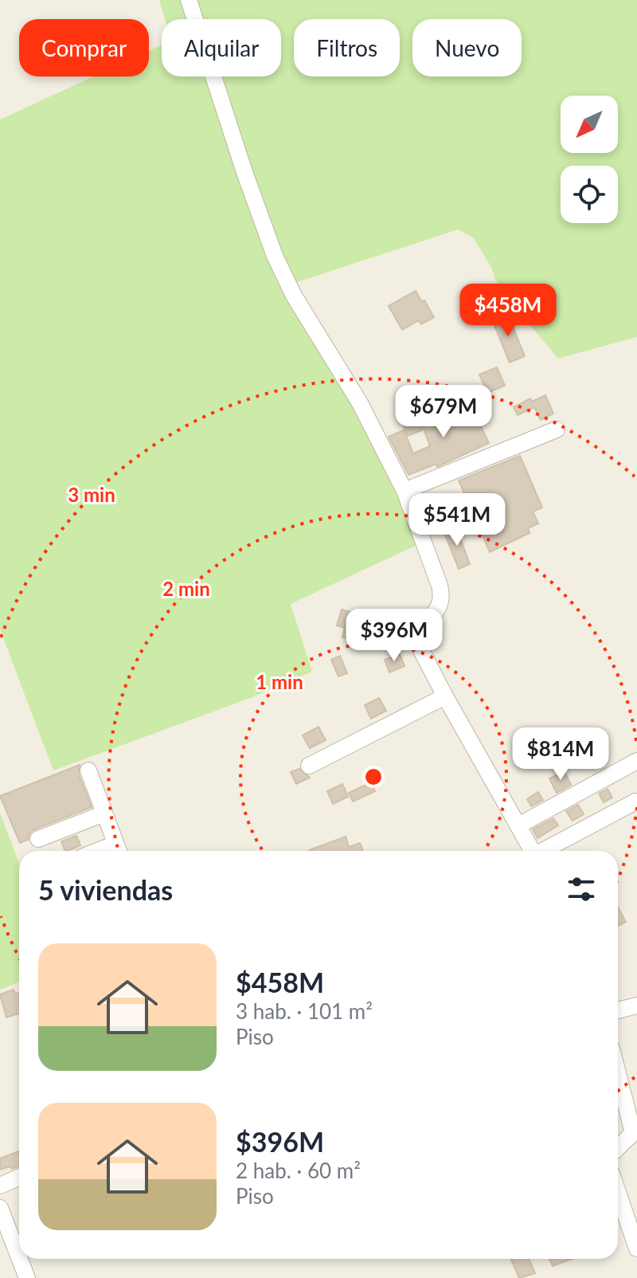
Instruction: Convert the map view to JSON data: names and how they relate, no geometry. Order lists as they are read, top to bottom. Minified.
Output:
{"north":"bottom left","page":{"chip":["Comprar","Alquilar","Filtros","Nuevo"],"price":["$458M","$679M","$541M","$396M","$814M"],"heading":"5 viviendas","list":[{"name":"$458M","note":"3 hab. · 101 m² · Piso"},{"name":"$396M","note":"2 hab. · 60 m² · Piso"}]},"rings":["3 min","2 min","1 min"]}
